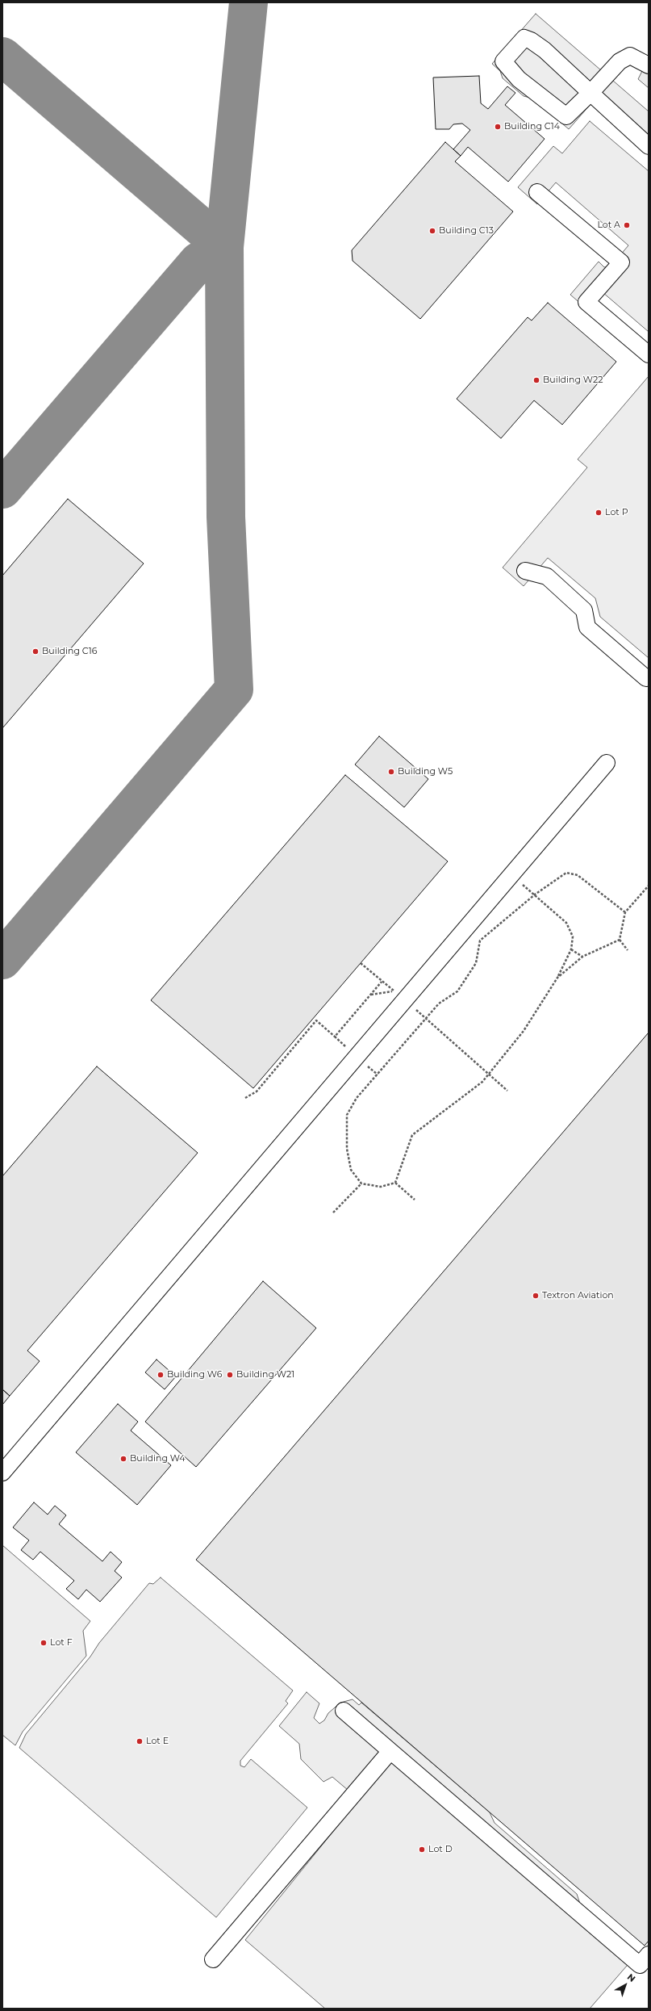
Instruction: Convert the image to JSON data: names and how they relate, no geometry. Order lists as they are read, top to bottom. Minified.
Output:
{"places":["Building C14","Lot A","Building C13","Building W22","Lot P","Building C16","Building W5","Textron Aviation","Building W6","Building W21","Building W4","Lot F","Lot E","Lot D"],"north":"top right"}
